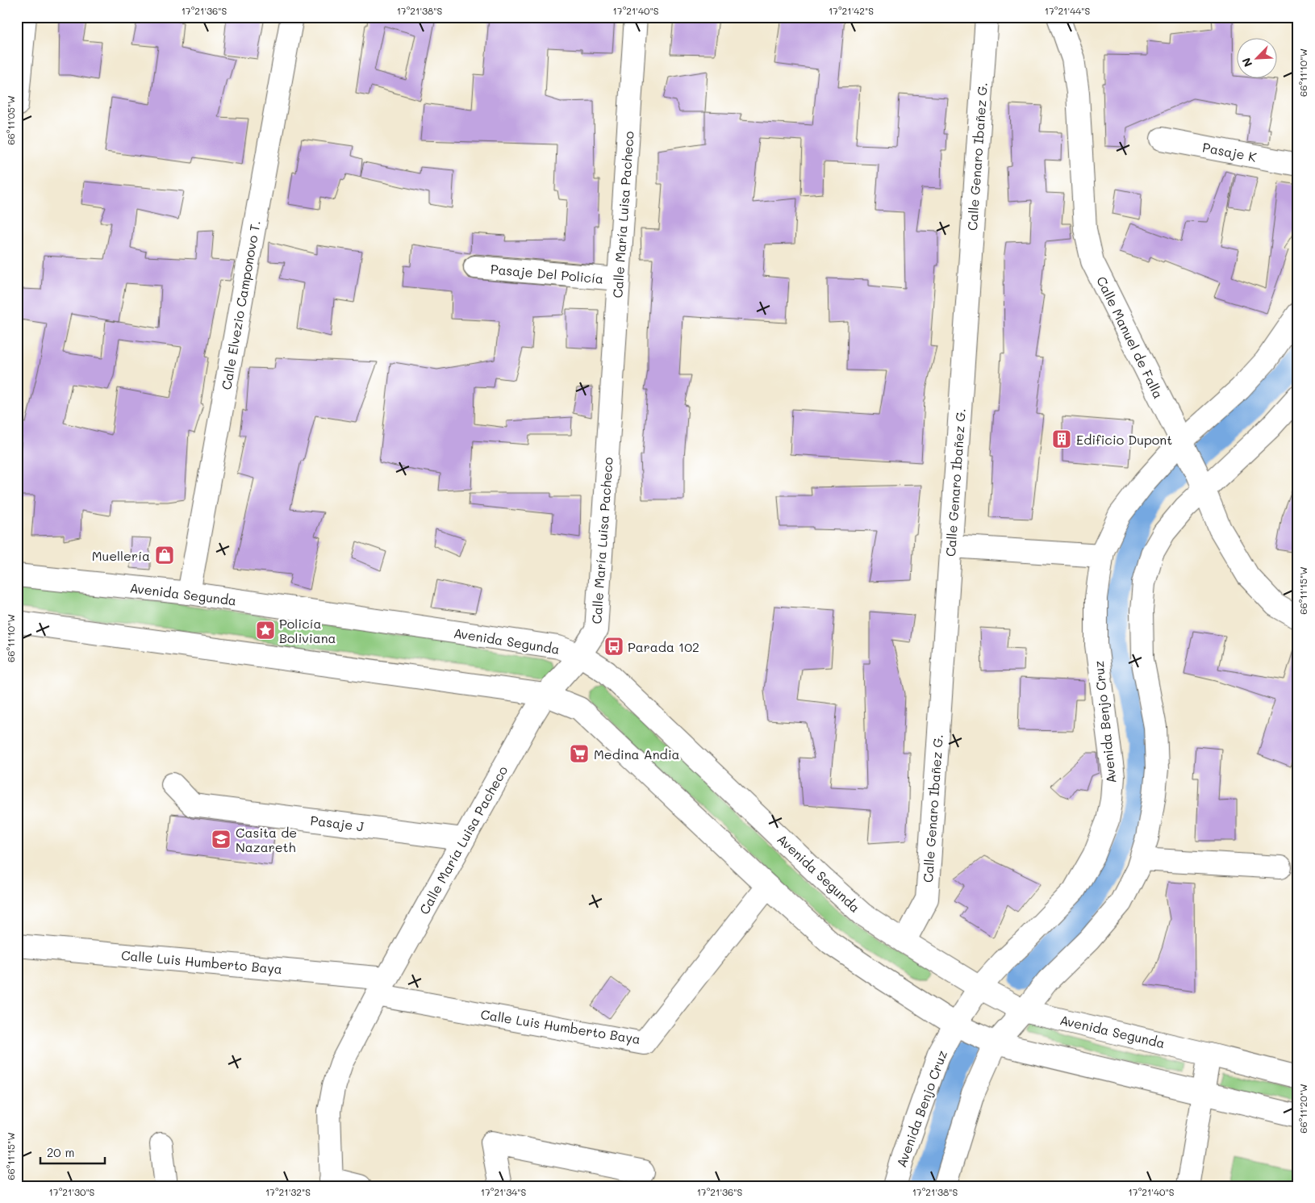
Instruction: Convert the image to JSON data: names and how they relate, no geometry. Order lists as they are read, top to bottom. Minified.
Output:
{"streets":{"street":["Pasaje K","Calle Genaro Ibañez G.","Calle María Luisa Pacheco","Pasaje Del Policía","Calle Elvezio Camponovo T.","Calle Manuel de Falla","Avenida Segunda","Avenida Benjo Cruz","Pasaje J","Calle Luis Humberto Baya"]},"crossings":[["Calle Genaro Ibañez G.","Avenida Segunda"],["Calle María Luisa Pacheco","Pasaje Del Policía"],["Calle María Luisa Pacheco","Avenida Segunda"],["Calle María Luisa Pacheco","Pasaje J"],["Calle María Luisa Pacheco","Calle Luis Humberto Baya"],["Calle Elvezio Camponovo T.","Avenida Segunda"],["Calle Manuel de Falla","Avenida Benjo Cruz"],["Avenida Segunda","Avenida Benjo Cruz"]],"places":{"building":["Edificio Dupont"],"shop":["Muellería"],"place":["Policía Boliviana"],"bus stop":["Parada 102"],"supermarket":["Medina Andia"],"school or university":["Casita de Nazareth"]},"scale_bar":"20 m","north":"bottom left","coordinates":["17°21'36\"S","17°21'38\"S","17°21'40\"S","17°21'42\"S","17°21'44\"S","66°11'10\"W","66°11'05\"W","66°11'15\"W","66°11'20\"W","17°21'30\"S","17°21'32\"S","17°21'34\"S"]}
